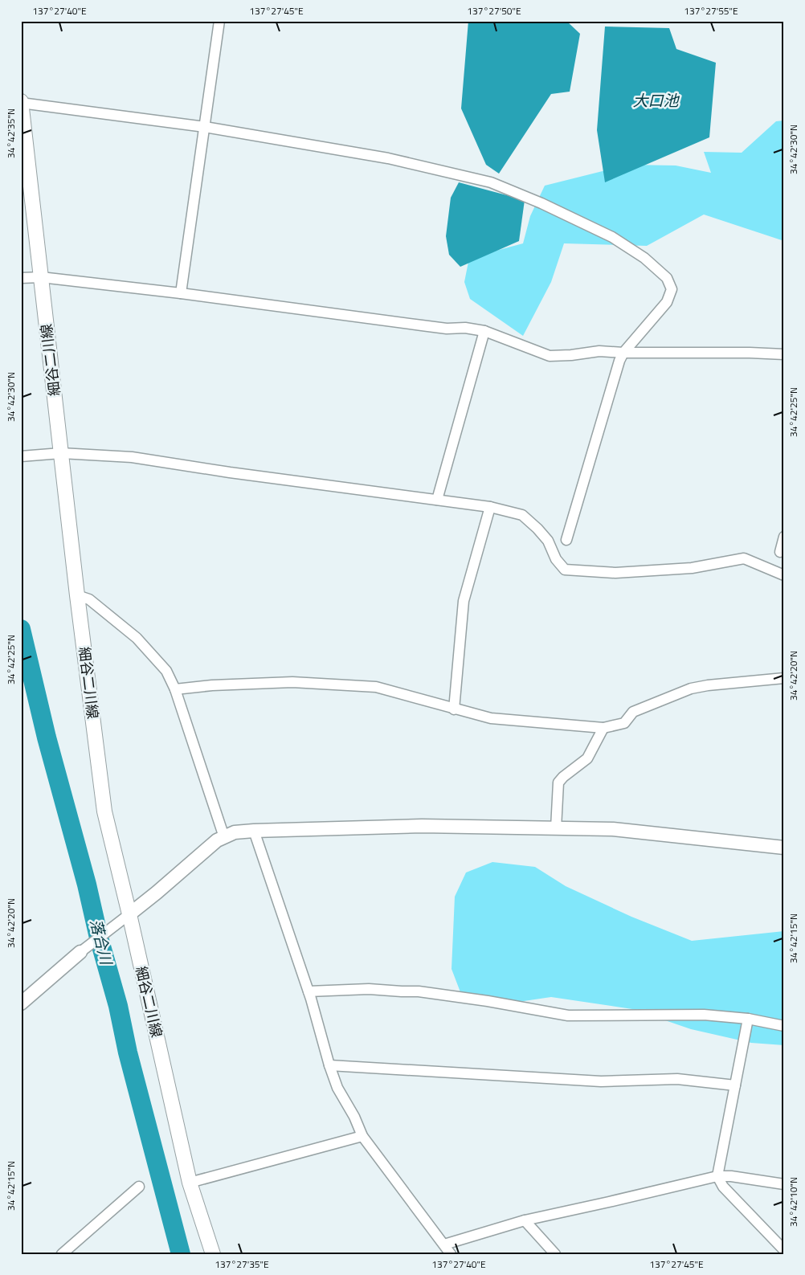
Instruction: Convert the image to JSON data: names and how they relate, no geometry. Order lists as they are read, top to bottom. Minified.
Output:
{"streets":{"main road":["細谷二川線"]},"water":["大口池","落合川"],"coordinates":["137°27'40\"E","137°27'45\"E","137°27'50\"E","137°27'55\"E","34°42'35\"N","34°42'30\"N","34°42'25\"N","34°42'20\"N","34°42'15\"N","34°42'10\"N","137°27'35\"E"]}
